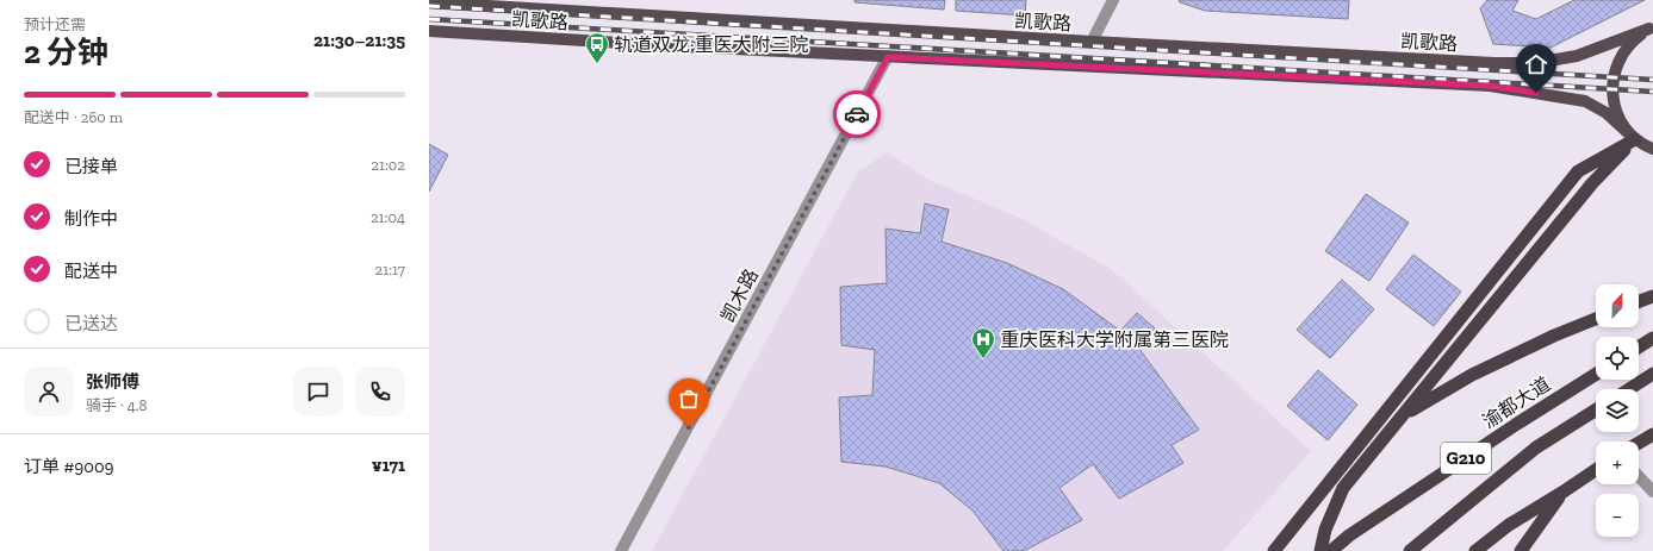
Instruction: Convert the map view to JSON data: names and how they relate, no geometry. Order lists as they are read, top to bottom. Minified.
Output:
{"streets":{"highway":["渝都大道","G210"],"main road":["凯歌路"],"street":["凯木路"]},"crossings":[["凯歌路","凯木路"]],"places":{"bus stop":["轨道双龙·重医大附三院"],"hospital":["重庆医科大学附属第三医院"]},"north":"top","page":{"heading":["2 分钟","预计还需","21:30–21:35"],"panel":["张师傅","骑手 · 4.8","订单 #9009","¥171"],"bar":"配送中 · 260 m","list":[["已接单","21:02"],["制作中","21:04"],["配送中","21:17"],"已送达"],"map_buttons":["+","−"]}}
